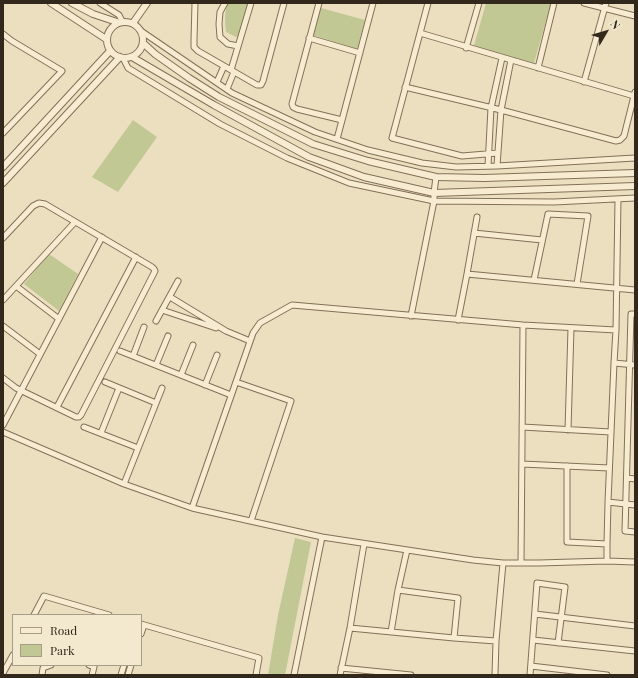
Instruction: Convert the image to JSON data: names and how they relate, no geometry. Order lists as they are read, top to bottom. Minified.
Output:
{"legend":["Road","Park"],"north":"top right"}
